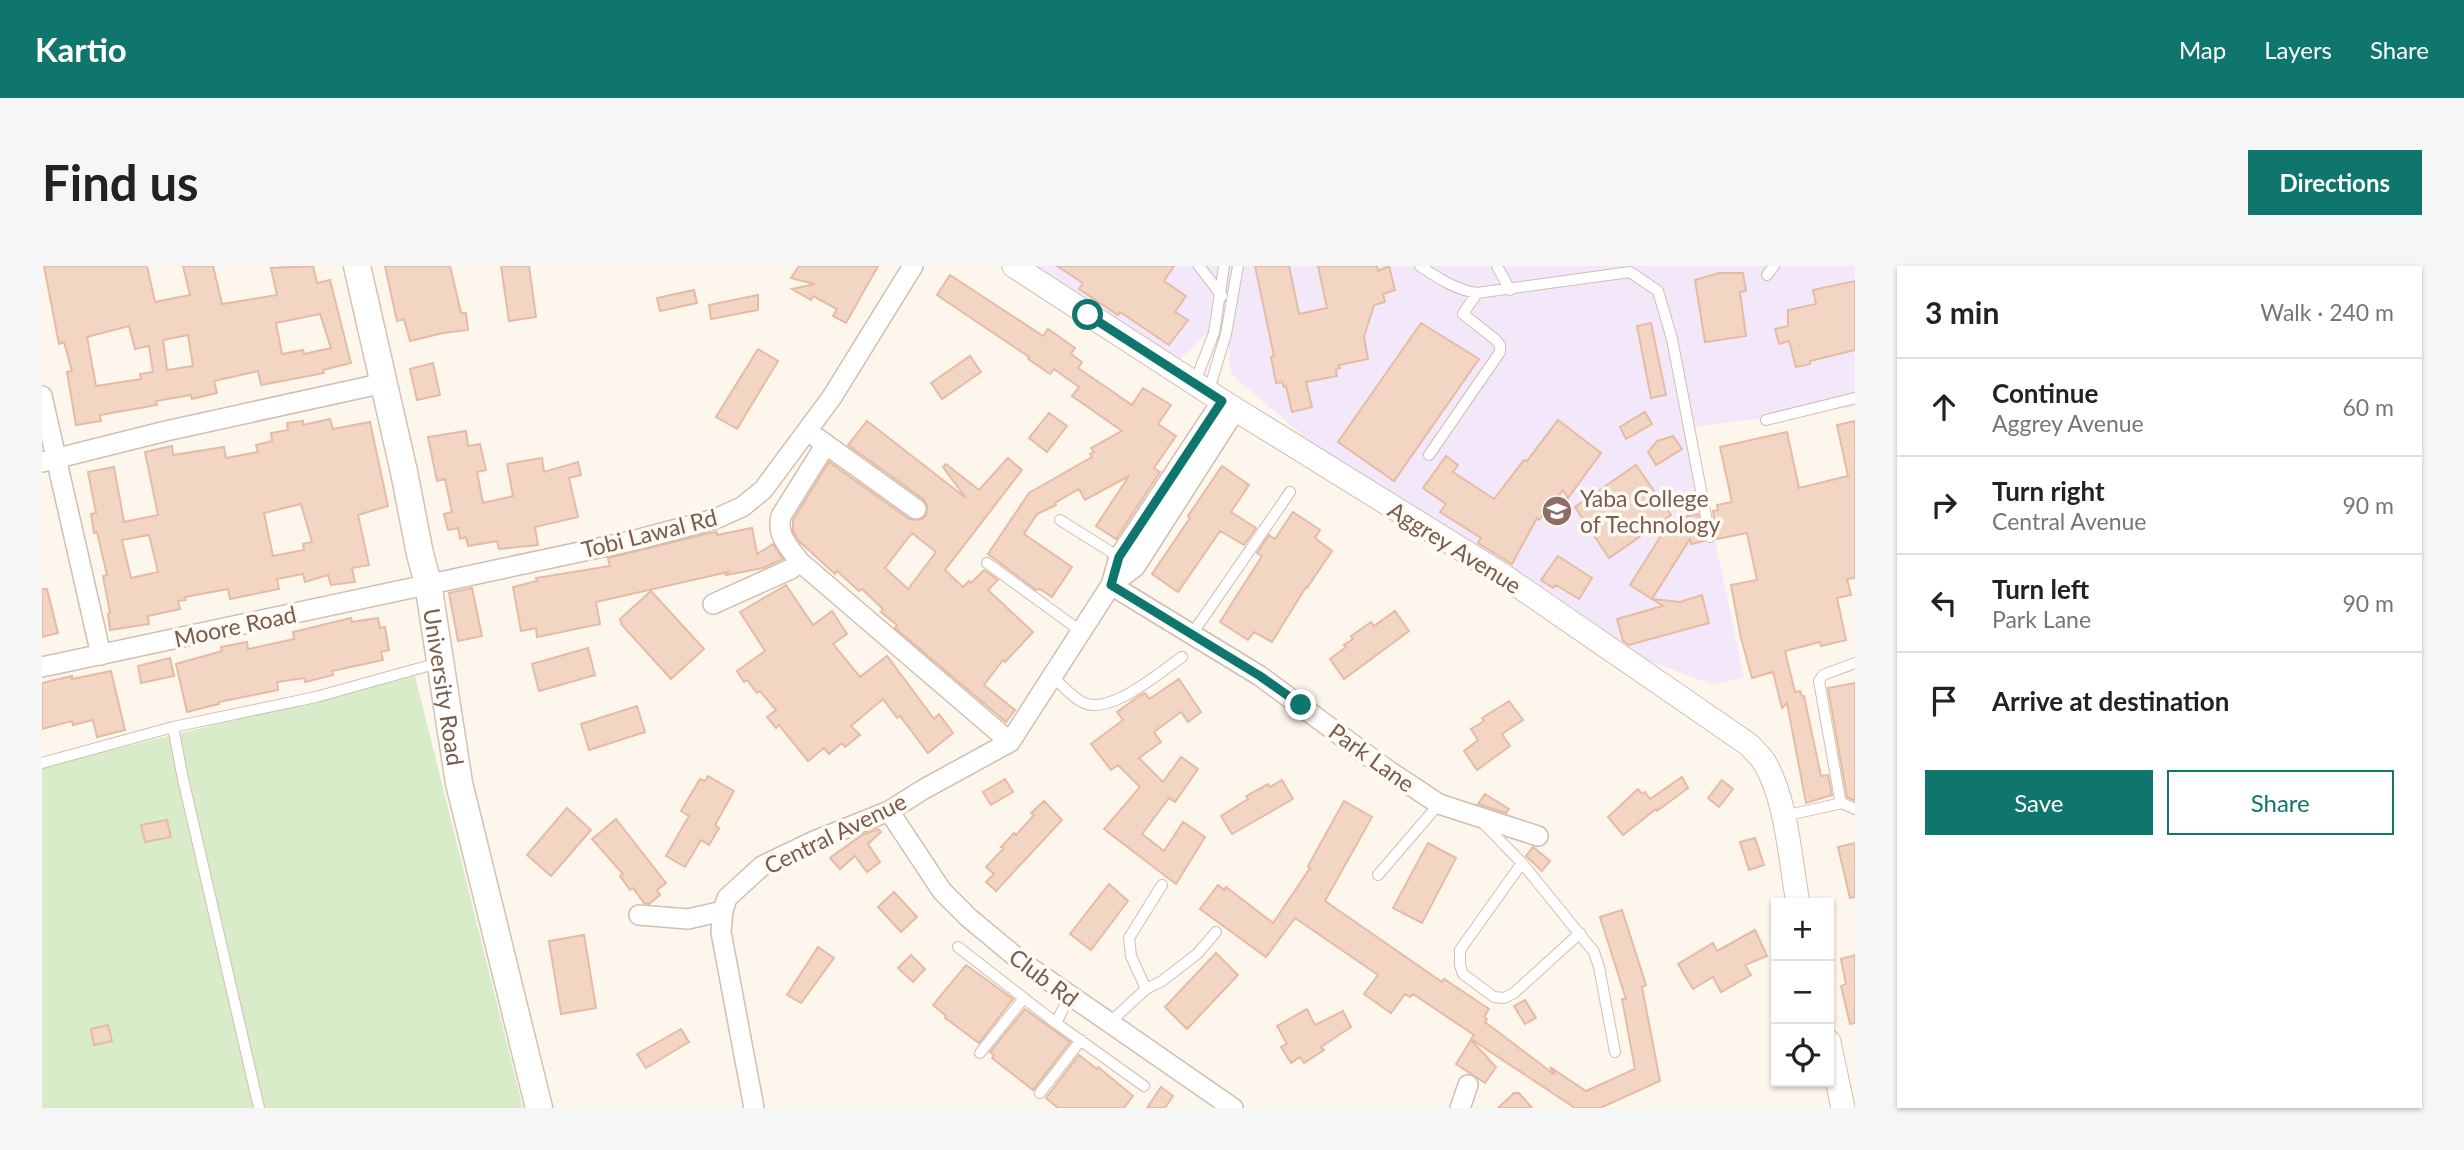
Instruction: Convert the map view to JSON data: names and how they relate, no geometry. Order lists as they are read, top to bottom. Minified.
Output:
{"streets":{"main road":["University Road"],"street":["Tobi Lawal Rd","Aggrey Avenue","Moore Road","Park Lane","Central Avenue","Club Rd"]},"crossings":[["Tobi Lawal Rd","Moore Road"],["Tobi Lawal Rd","University Road"],["Aggrey Avenue","Central Avenue"],["Moore Road","University Road"],["Park Lane","Central Avenue"],["Central Avenue","Club Rd"]],"places":{"school or university":["Yaba College of Technology"]},"page":{"header":"Kartio","nav":["Map","Layers","Share"],"buttons":["Directions",["Save","Share"]],"title":"Find us","heading":["3 min","Walk · 240 m"],"list":[["Continue","Aggrey Avenue","60 m"],["Turn right","Central Avenue","90 m"],["Turn left","Park Lane","90 m"],"Arrive at destination"],"map_buttons":["+","−"]}}
